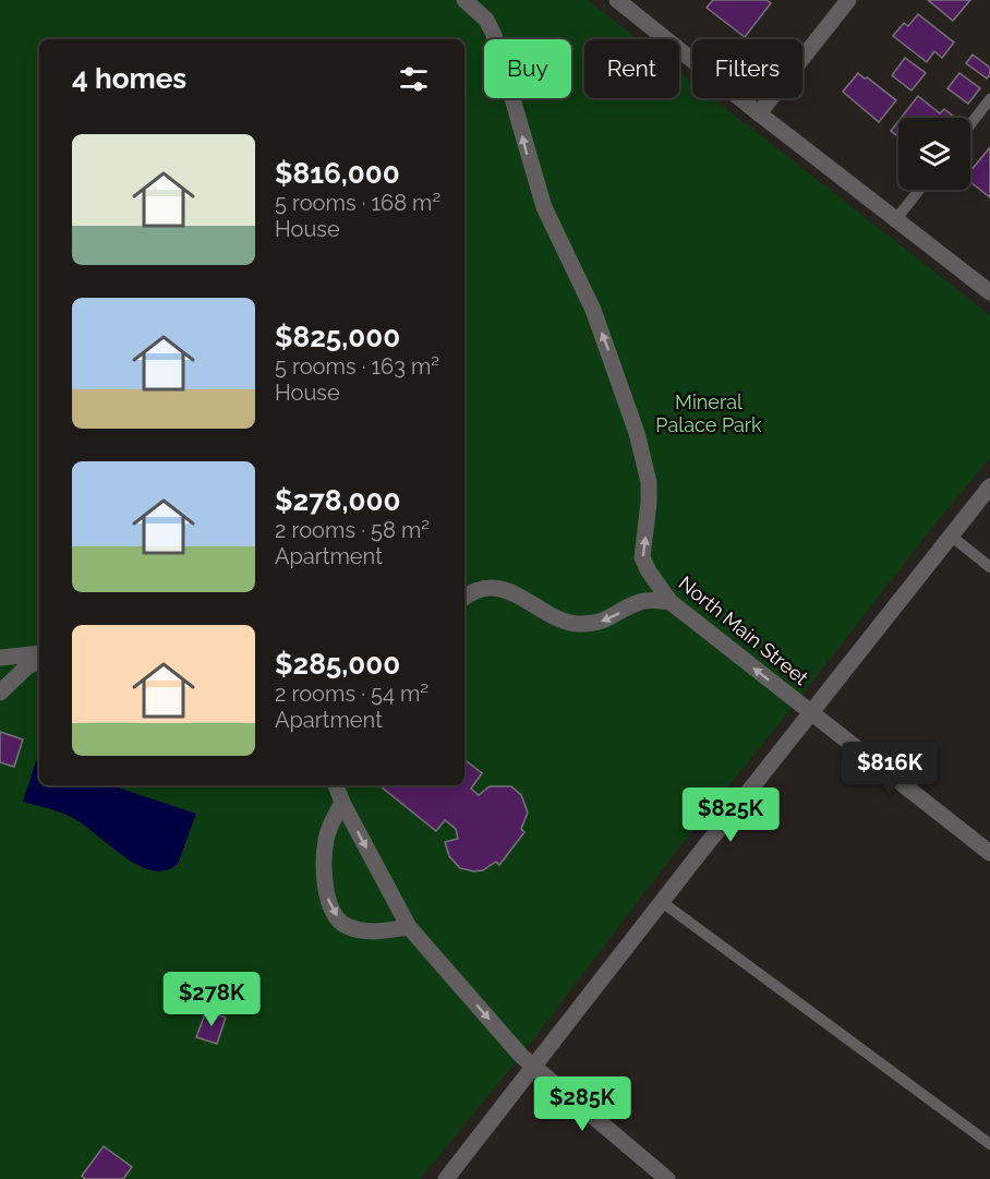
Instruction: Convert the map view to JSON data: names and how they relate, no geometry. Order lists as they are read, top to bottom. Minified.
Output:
{"streets":{"street":["North Main Street"]},"one_way":["North Main Street"],"parks":["Mineral Palace Park"],"page":{"chip":["Buy","Rent","Filters"],"heading":"4 homes","list":[{"name":"$816,000","note":"5 rooms · 168 m² · House"},{"name":"$825,000","note":"5 rooms · 163 m² · House"},{"name":"$278,000","note":"2 rooms · 58 m² · Apartment"},{"name":"$285,000","note":"2 rooms · 54 m² · Apartment"}],"price":["$816K","$825K","$278K","$285K"]}}
